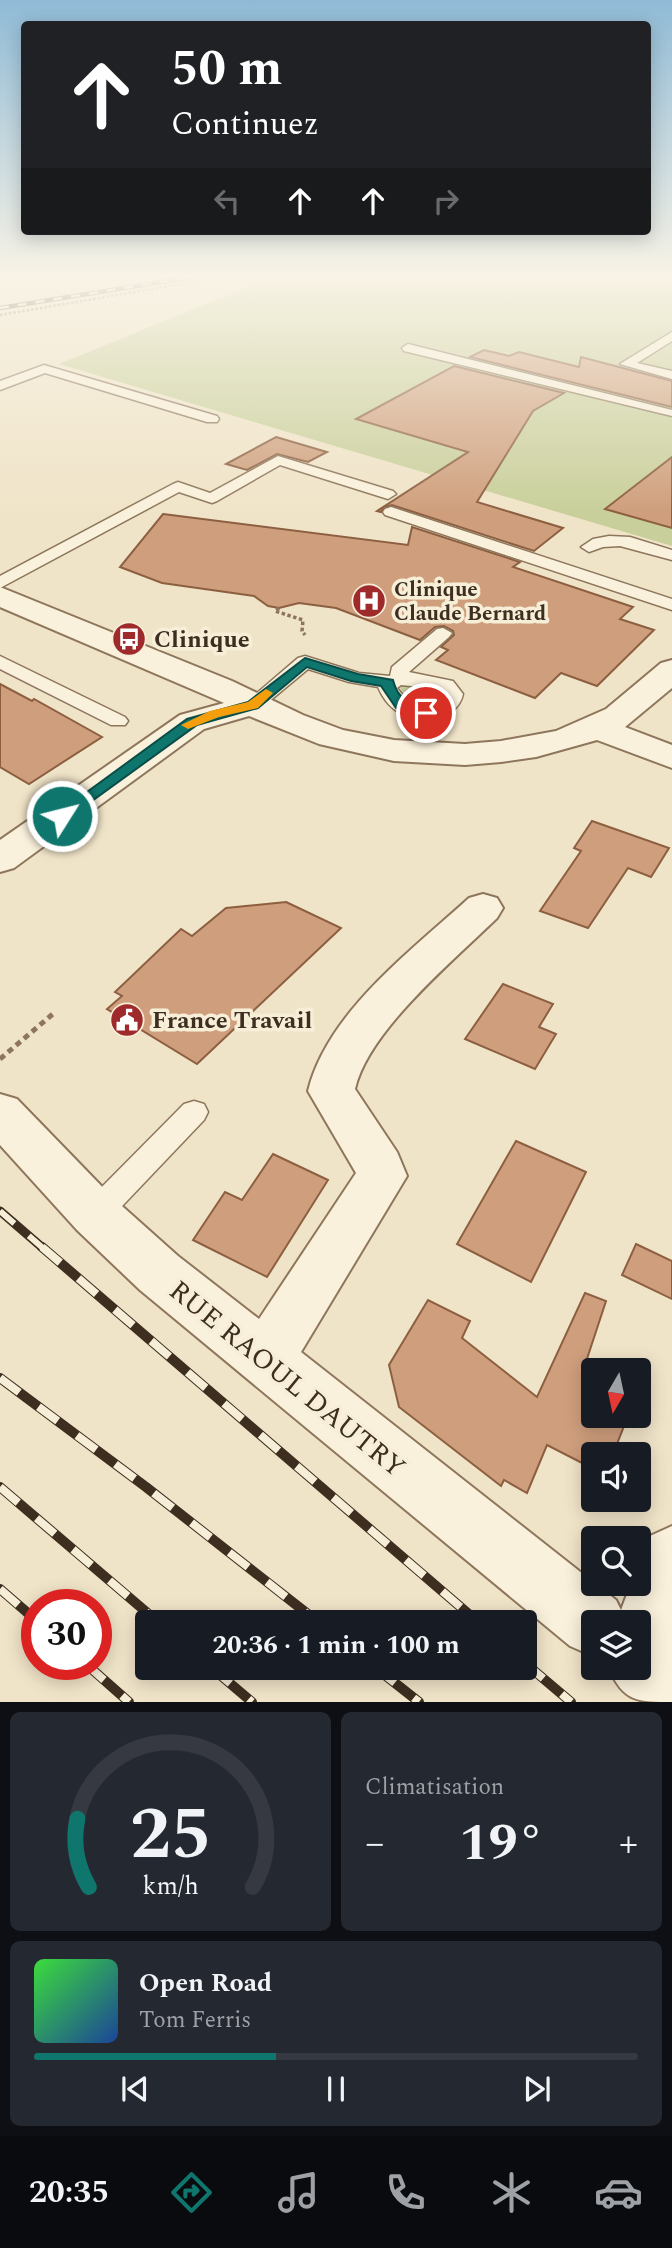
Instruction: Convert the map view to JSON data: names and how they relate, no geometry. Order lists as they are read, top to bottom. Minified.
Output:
{"streets":{"street":["RUE RAOUL DAUTRY"]},"places":{"hospital":["Clinique Claude Bernard"],"bus stop":["Clinique"],"public building":["France Travail"]},"north":"bottom","page":{"turn":["50 m","Continuez"],"limit":"30","trip":"20:36 · 1 min · 100 m","tile":"Climatisation","heat":["−","19°","+"],"song":["Open Road","Tom Ferris"],"tabs":"20:35","gauge":["25","km/h"]}}
